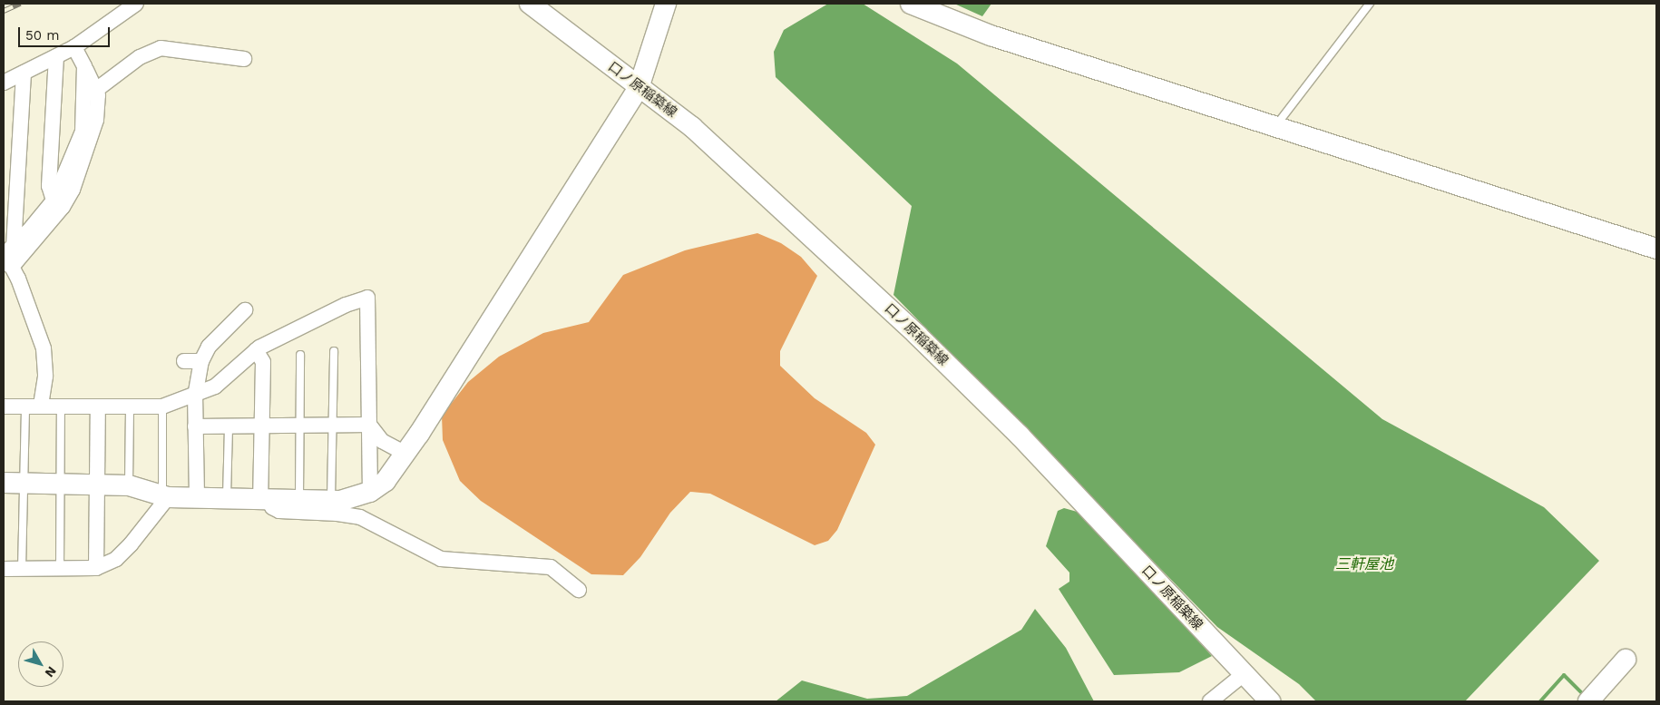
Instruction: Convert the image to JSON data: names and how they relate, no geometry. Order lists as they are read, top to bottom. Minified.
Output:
{"streets":{"street":["口ノ原稲築線"]},"water":["三軒屋池"],"scale_bar":"50 m","north":"bottom right"}
